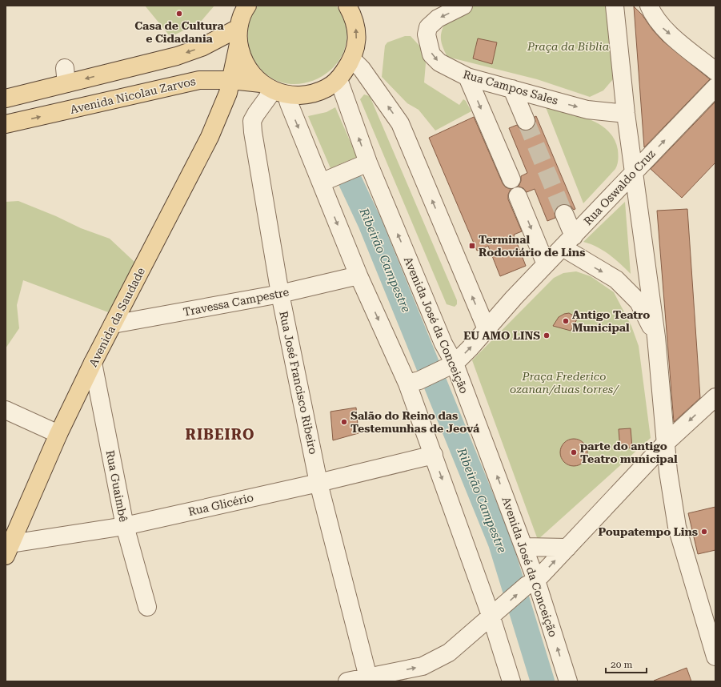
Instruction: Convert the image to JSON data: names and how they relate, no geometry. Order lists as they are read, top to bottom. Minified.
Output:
{"streets":{"main road":["Avenida Nicolau Zarvos","Avenida da Saudade"],"street":["Rua Campos Sales","Rua Oswaldo Cruz","Travessa Campestre","Avenida José da Conceição","Rua José Francisco Ribeiro","Rua Guaimbê","Rua Glicério"]},"crossings":[["Avenida Nicolau Zarvos","Avenida da Saudade"],["Avenida Nicolau Zarvos","Avenida José da Conceição"],["Avenida Nicolau Zarvos","Rua José Francisco Ribeiro"],["Rua Oswaldo Cruz","Avenida José da Conceição"],["Travessa Campestre","Avenida da Saudade"],["Travessa Campestre","Rua José Francisco Ribeiro"],["Avenida da Saudade","Rua Guaimbê"],["Avenida da Saudade","Rua Glicério"],["Rua José Francisco Ribeiro","Rua Glicério"],["Rua Guaimbê","Rua Glicério"]],"one_way":["Rua Oswaldo Cruz"],"districts":["RIBEIRO"],"water":["Ribeirão Campestre"],"parks":["Praça da Bíblia","Praça Frederico ozanan/duas torres/"],"places":{"other":["Casa de Cultura e Cidadania","Antigo Teatro Municipal","EU AMO LINS","Salão do Reino das Testemunhas de Jeová","parte do antigo Teatro municipal","Poupatempo Lins"],"transit":["Terminal Rodoviário de Lins"]},"scale_bar":"20 m"}
